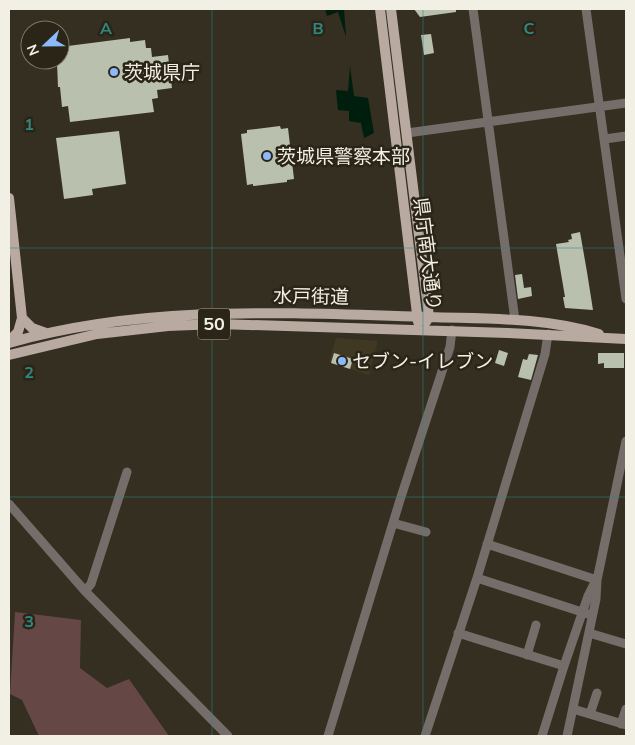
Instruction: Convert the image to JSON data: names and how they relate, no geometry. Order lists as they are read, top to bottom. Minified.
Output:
{"streets":{"main road":["県庁南大通り","水戸街道","50"]},"crossings":[["県庁南大通り","水戸街道"]],"places":["茨城県庁","茨城県警察本部","セブン-イレブン"],"north":"left","grid":{"columns":["A","B","C"],"rows":["1","2","3"]}}
